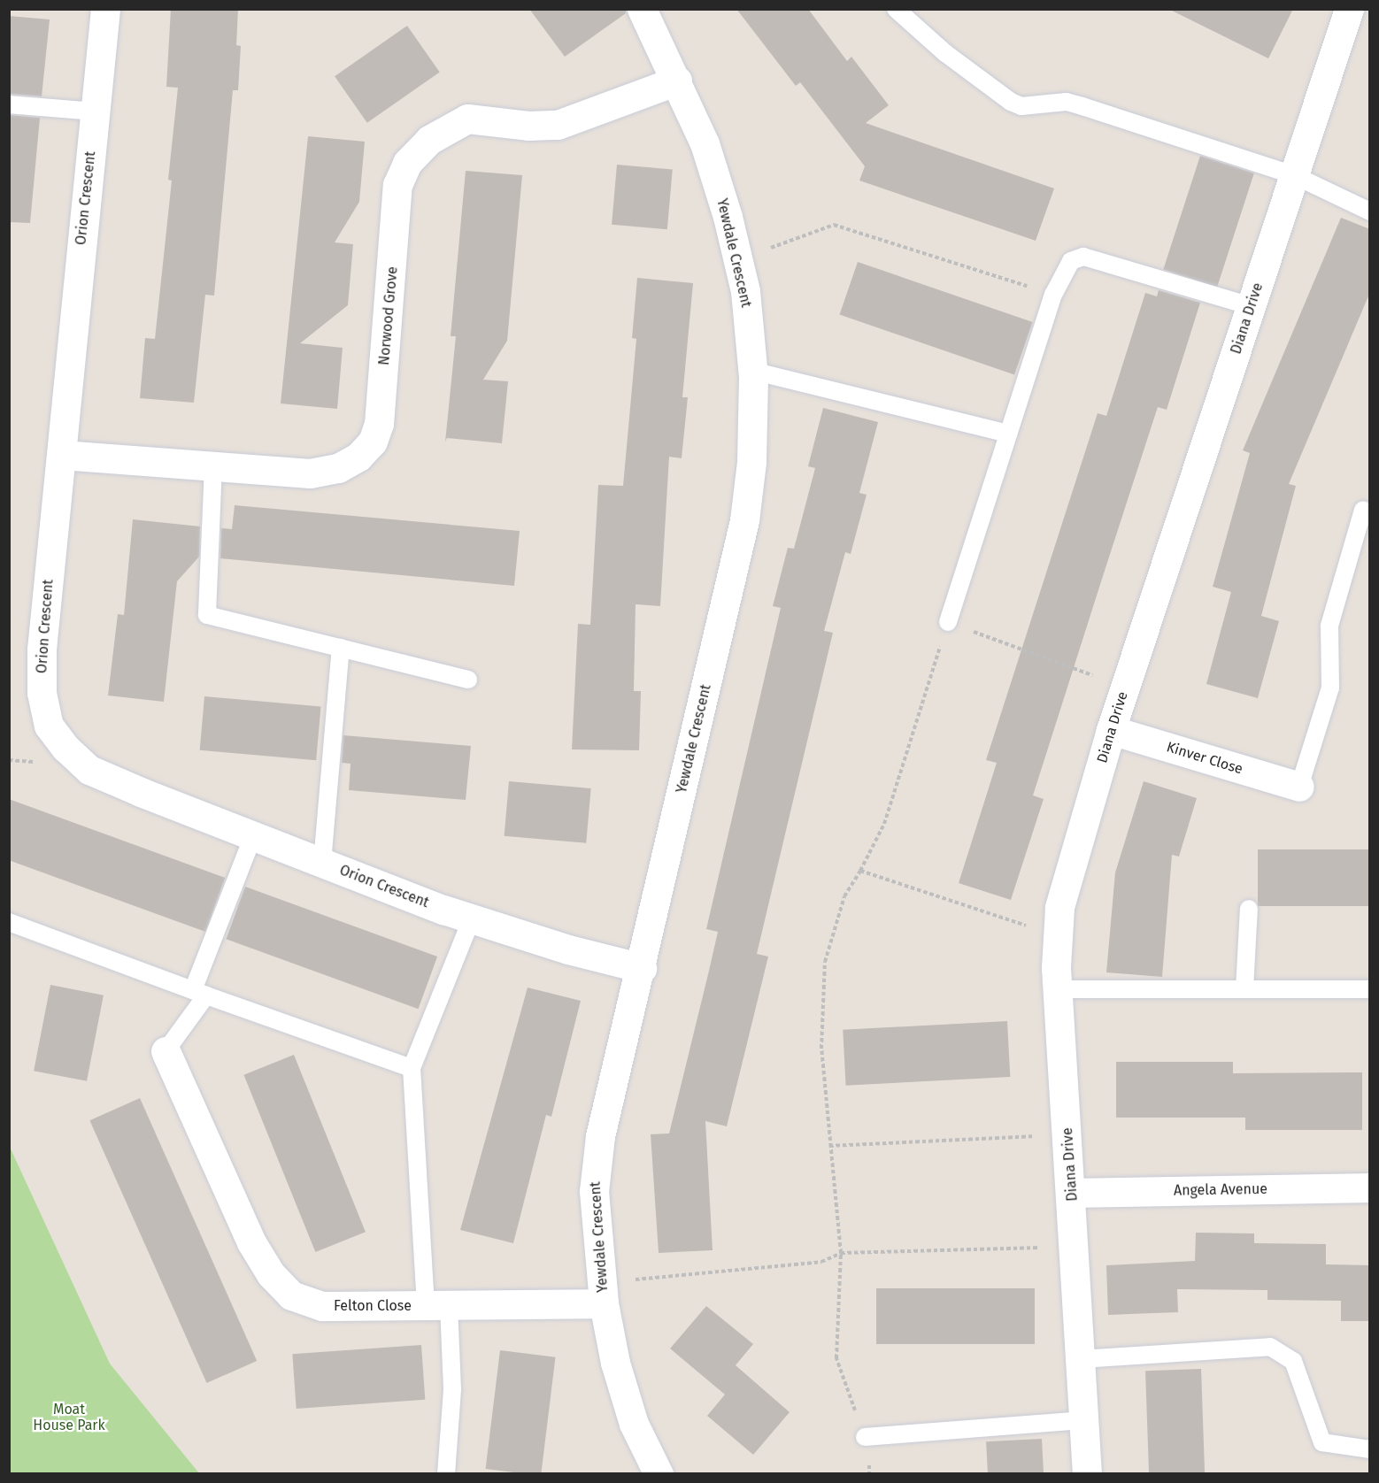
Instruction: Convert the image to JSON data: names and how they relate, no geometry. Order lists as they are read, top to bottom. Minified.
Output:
{"streets":{"street":["Orion Crescent","Yewdale Crescent","Norwood Grove","Diana Drive","Kinver Close","Angela Avenue","Felton Close"]},"crossings":[["Orion Crescent","Yewdale Crescent"],["Orion Crescent","Norwood Grove"],["Yewdale Crescent","Norwood Grove"],["Yewdale Crescent","Felton Close"],["Diana Drive","Kinver Close"],["Diana Drive","Angela Avenue"]],"parks":["Moat House Park"]}
